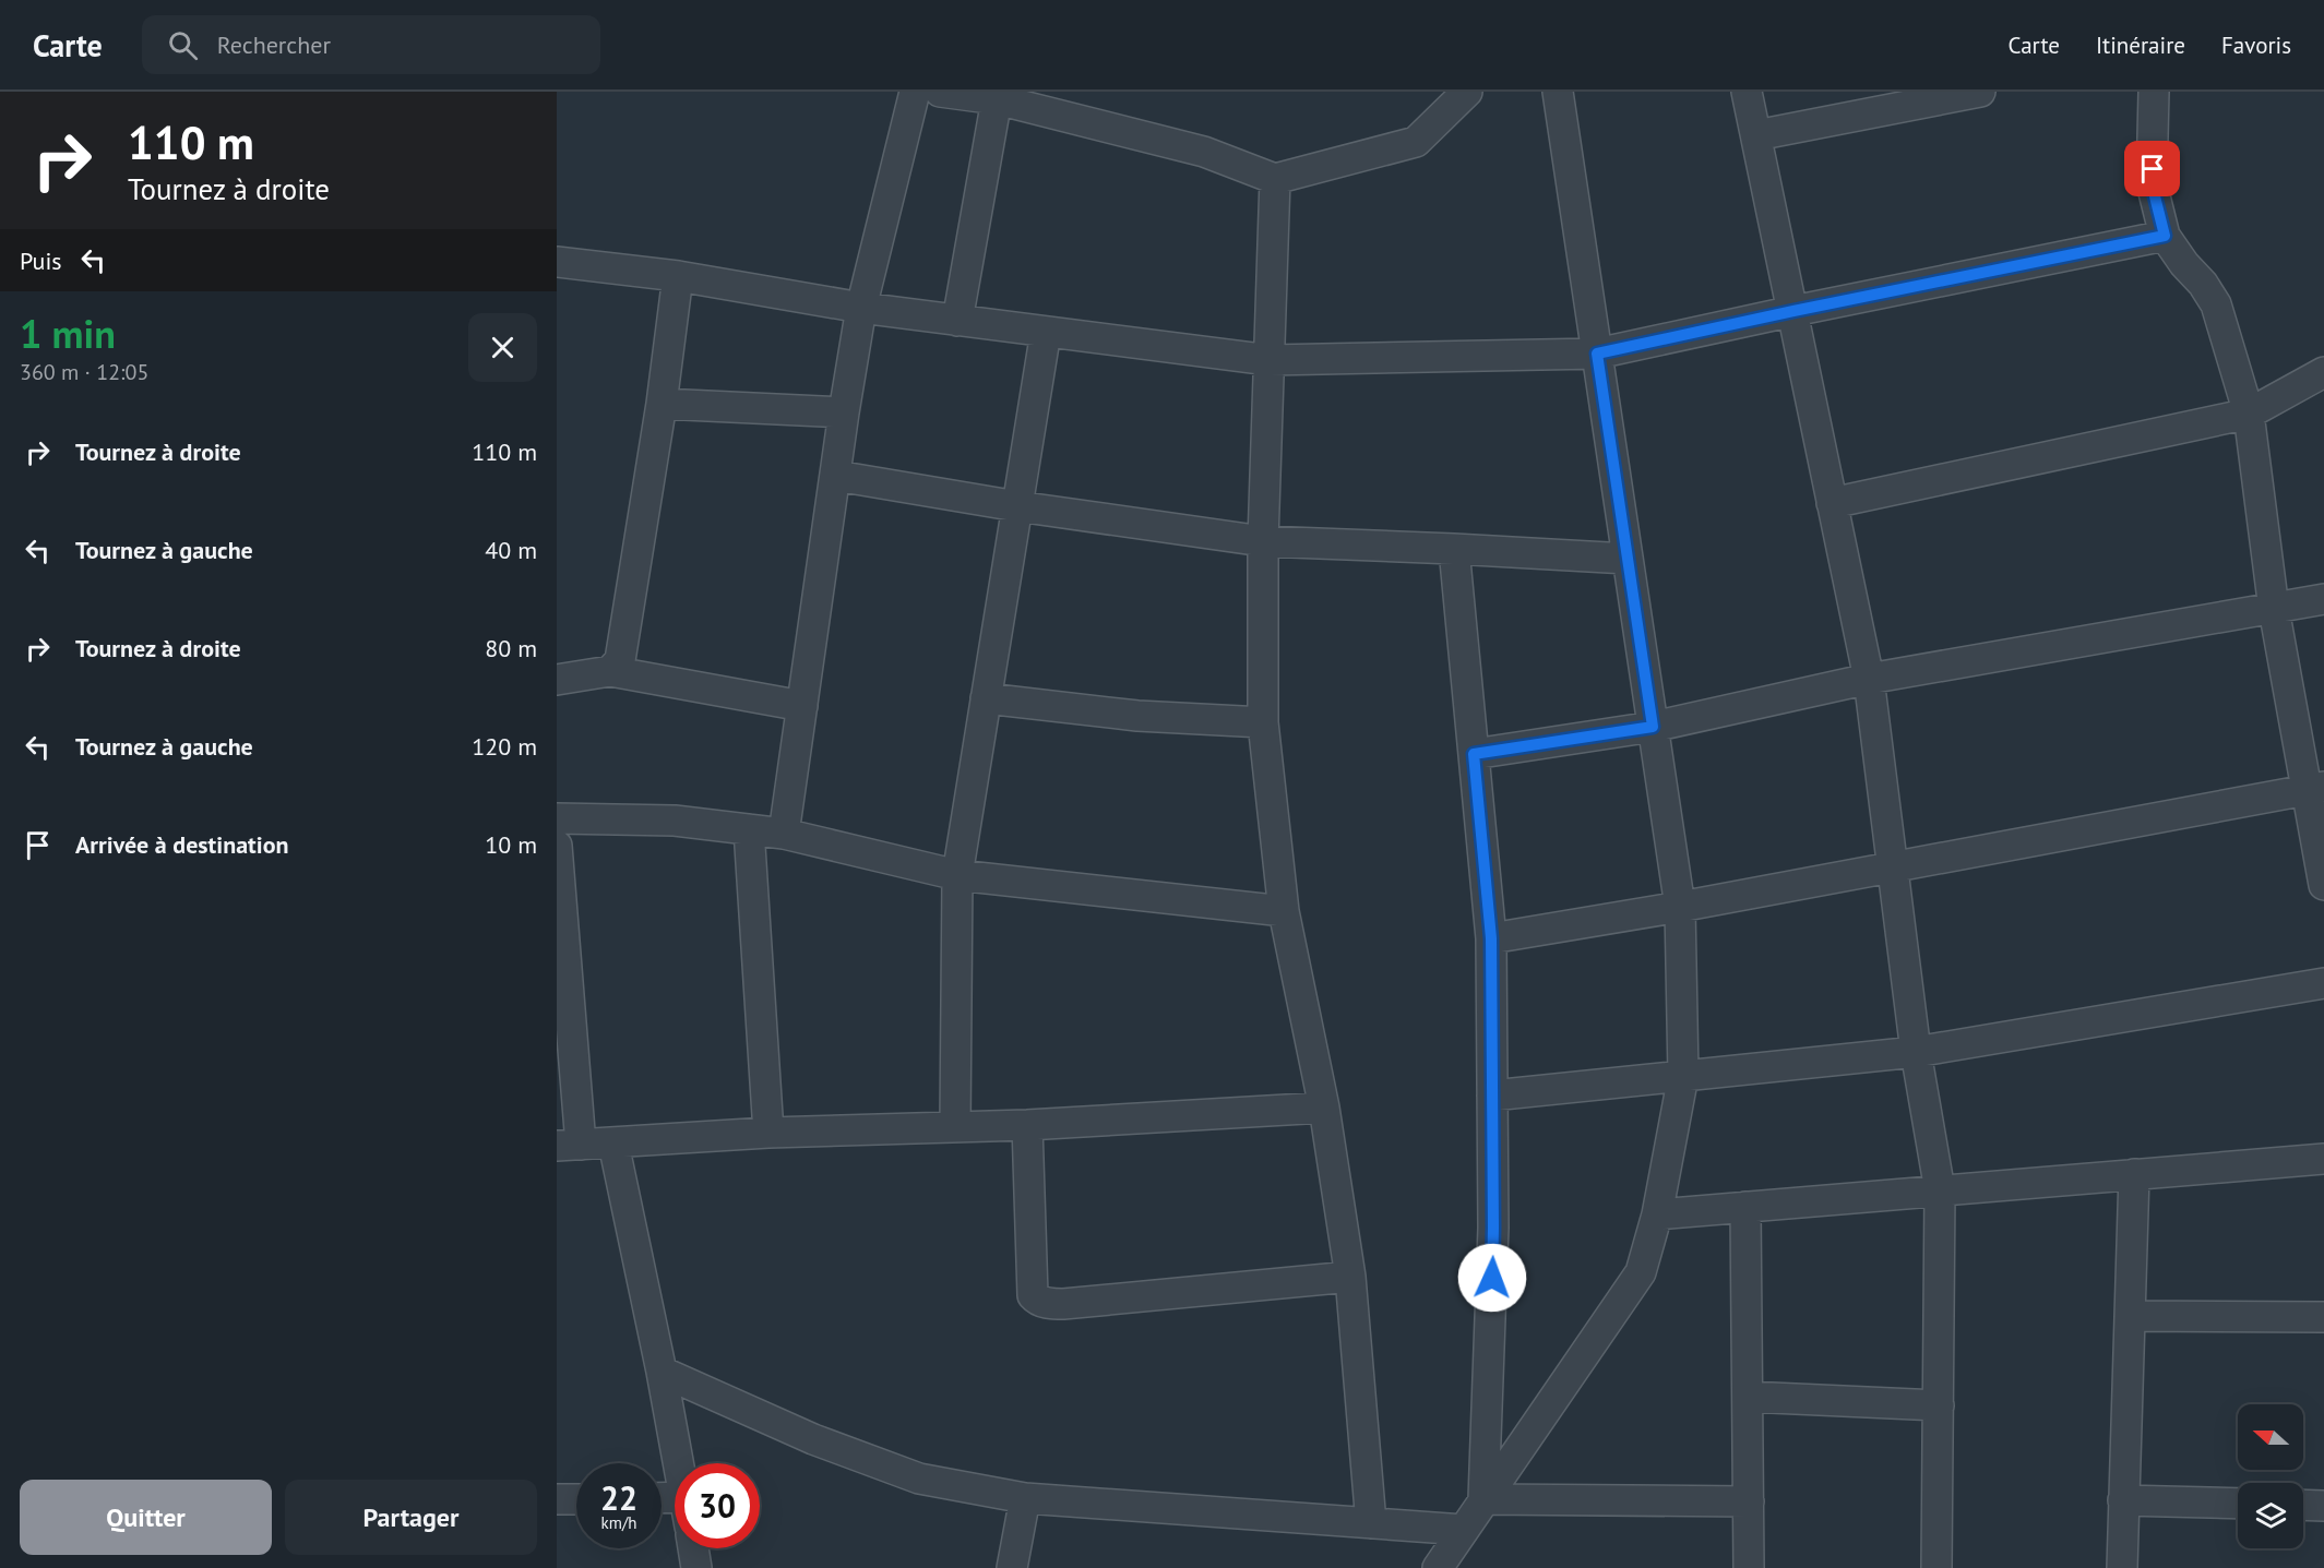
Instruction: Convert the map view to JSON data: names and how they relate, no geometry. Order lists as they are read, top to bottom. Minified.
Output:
{"north":"left","page":{"header":"Carte","search":"Rechercher","nav":["Carte","Itinéraire","Favoris"],"turn":["110 m","Tournez à droite"],"then":"Puis","heading":["1 min","360 m · 12:05"],"list":[{"name":"Tournez à droite","value":"110 m"},{"name":"Tournez à gauche","value":"40 m"},{"name":"Tournez à droite","value":"80 m"},{"name":"Tournez à gauche","value":"120 m"},{"name":"Arrivée à destination","value":"10 m"}],"speed":"22 km/h","limit":"30","buttons":["Quitter","Partager"]}}
